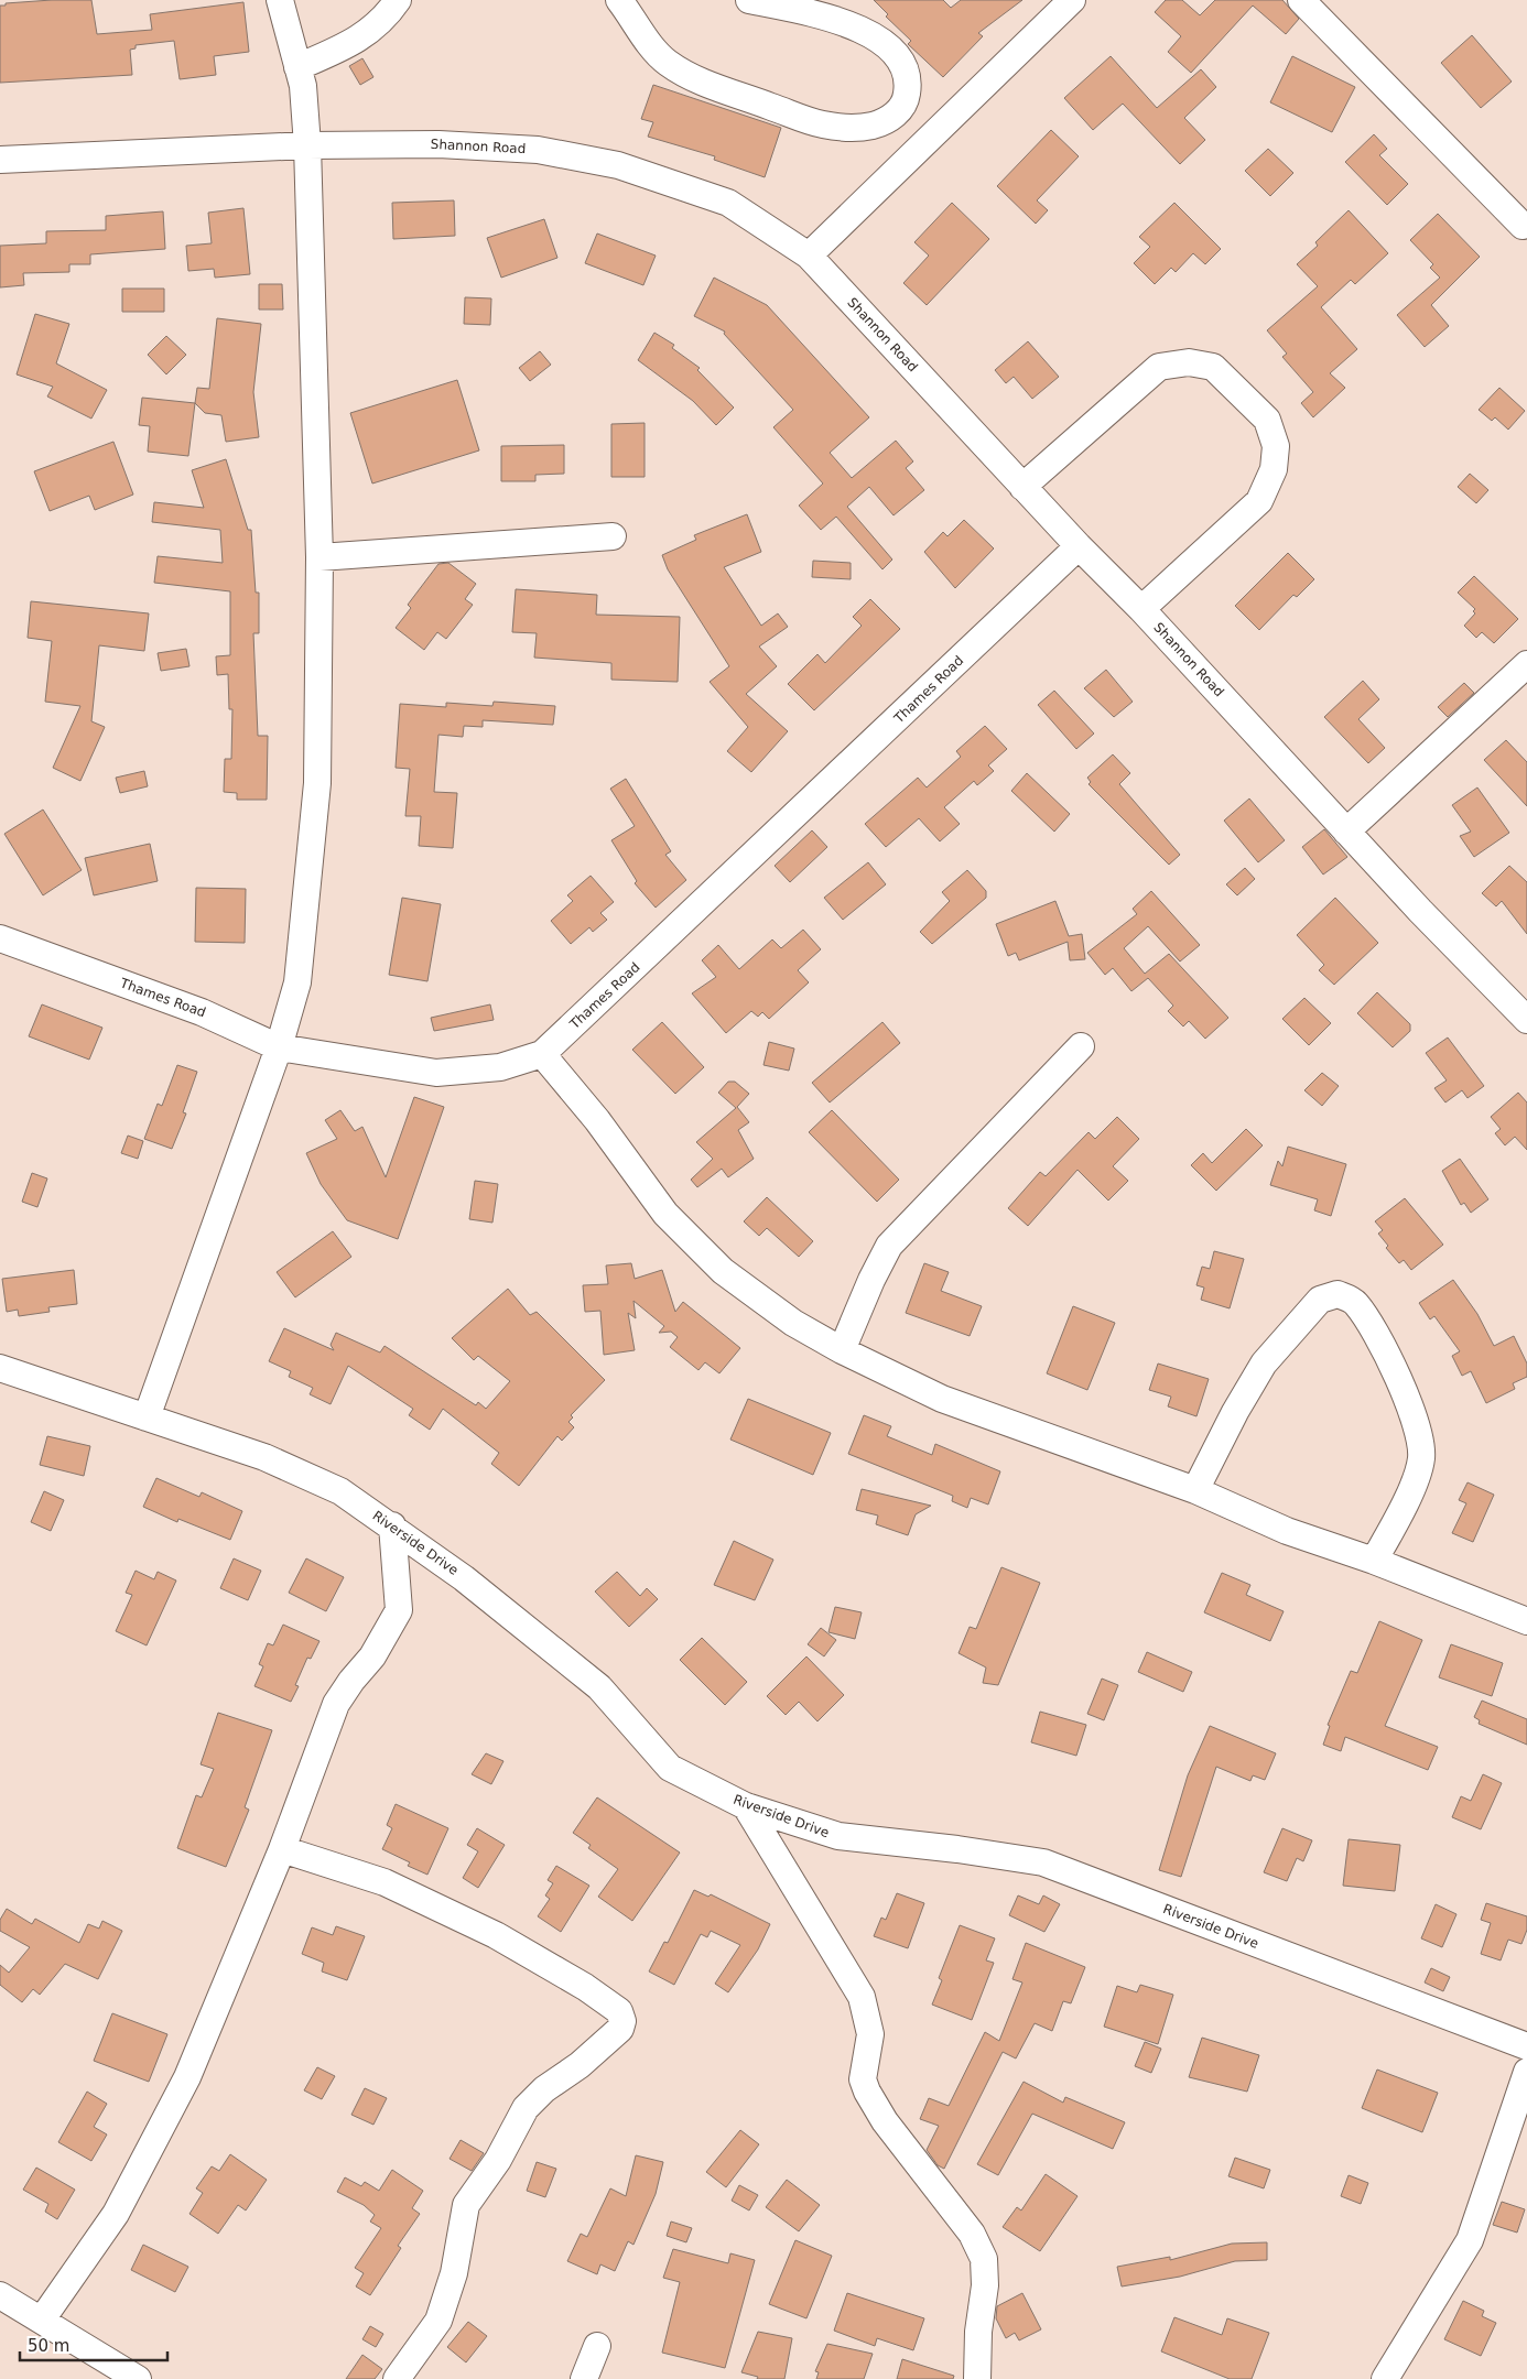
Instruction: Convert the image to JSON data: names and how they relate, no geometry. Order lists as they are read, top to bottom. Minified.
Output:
{"streets":{"street":["Shannon Road","Thames Road","Riverside Drive"]},"crossings":[["Shannon Road","Thames Road"]],"scale_bar":"50 m"}
